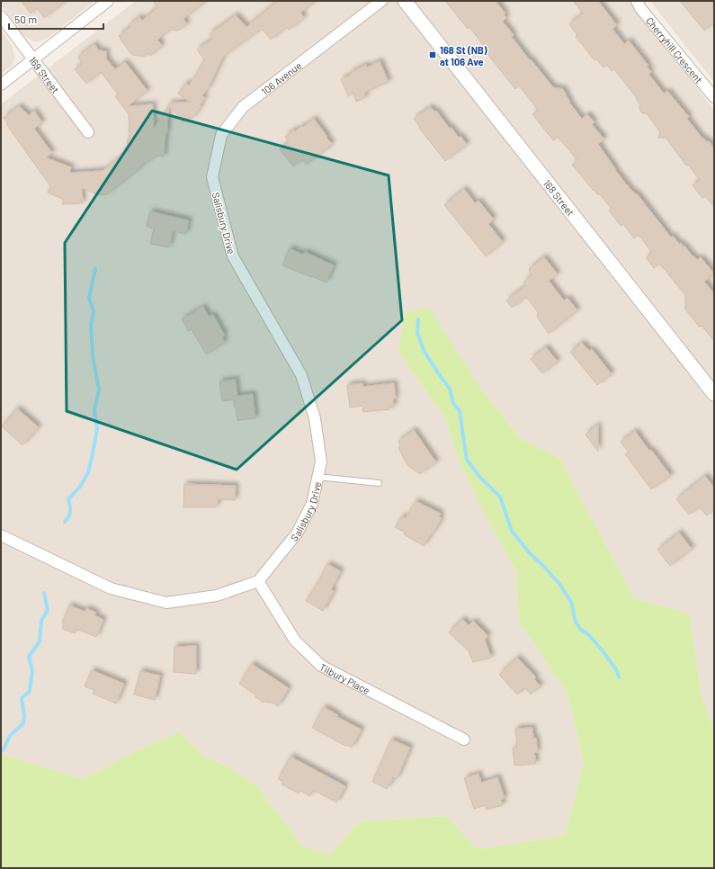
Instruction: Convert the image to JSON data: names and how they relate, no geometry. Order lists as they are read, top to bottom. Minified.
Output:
{"streets":{"street":["Cherryhill Crescent","169 Street","106 Avenue","168 Street","Salisbury Drive","Tilbury Place"]},"crossings":[["106 Avenue","Salisbury Drive"],["Salisbury Drive","Tilbury Place"]],"places":{"transit":["168 St (NB) at 106 Ave"]},"scale_bar":"50 m"}
